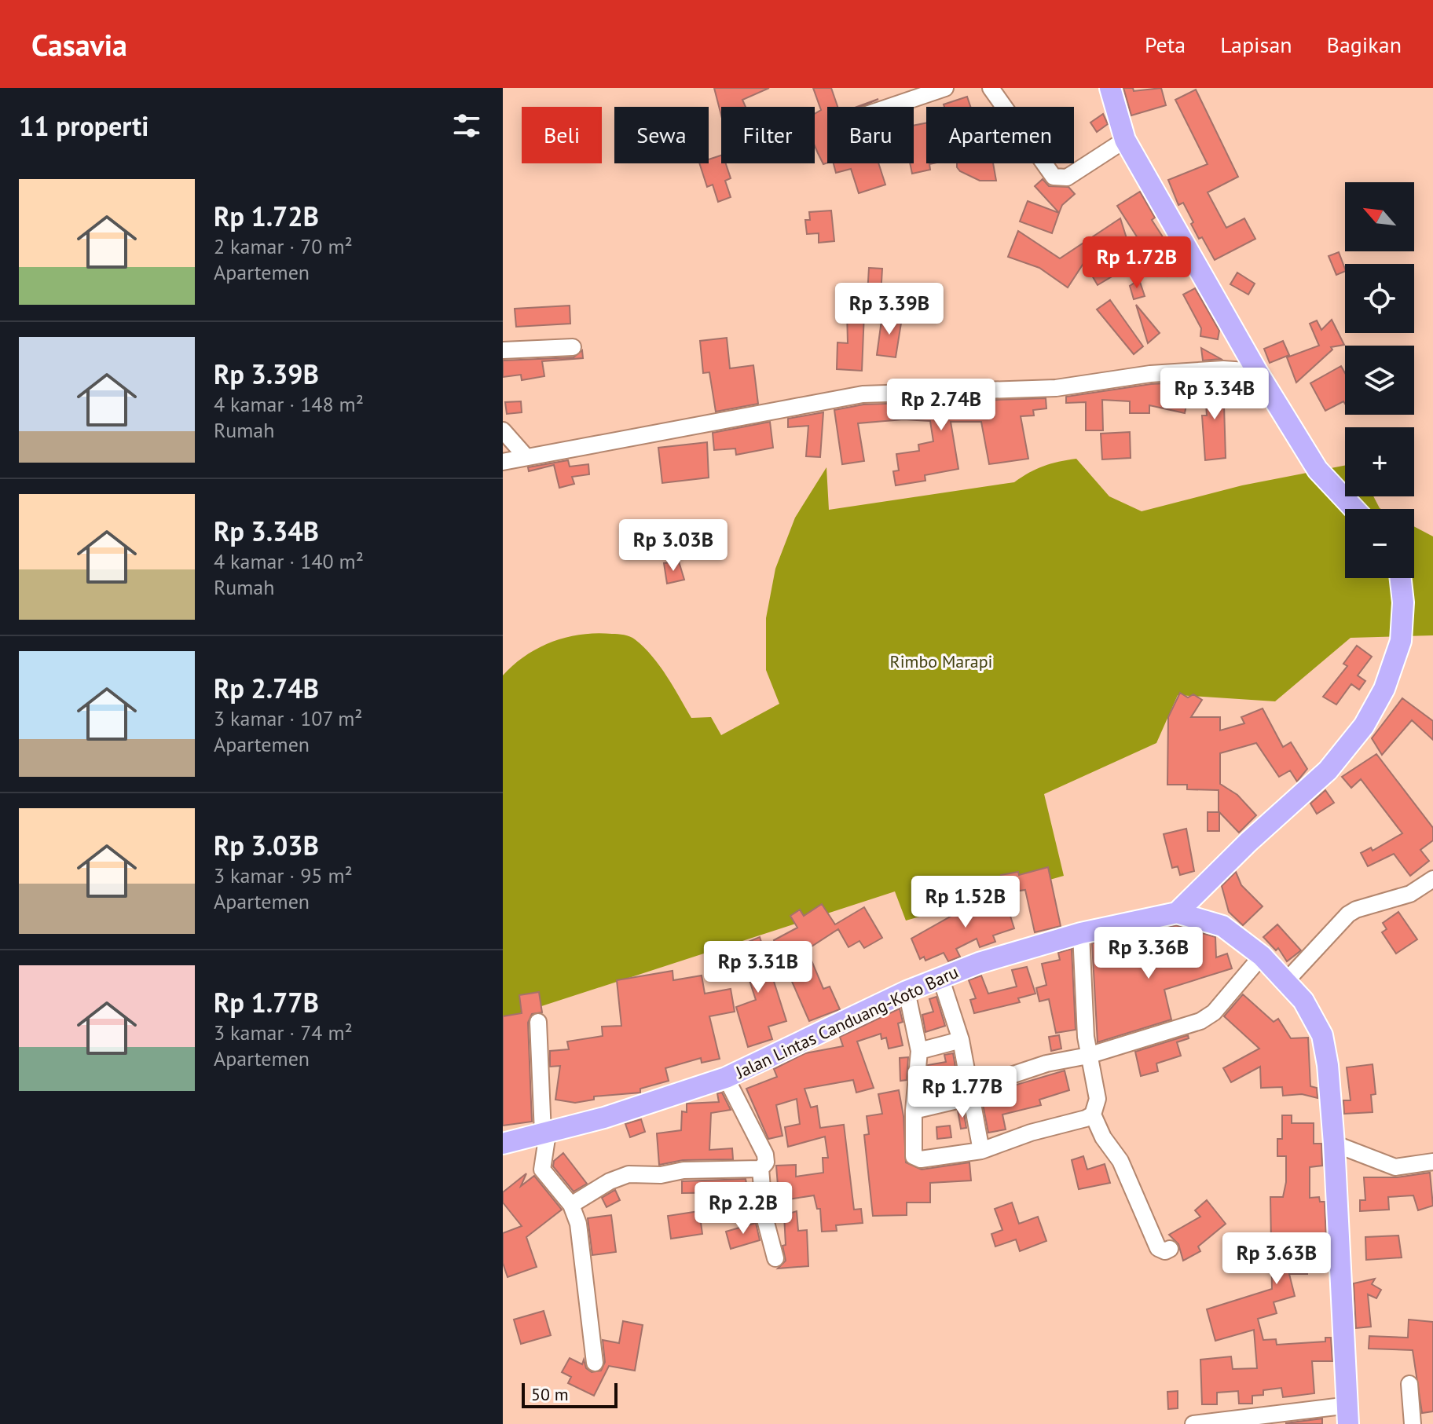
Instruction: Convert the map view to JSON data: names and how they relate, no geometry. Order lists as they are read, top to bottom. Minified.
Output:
{"streets":{"main road":["Jalan Lintas Canduang-Koto Baru"]},"parks":["Rimbo Marapi"],"scale_bar":"50 m","north":"top left","page":{"header":"Casavia","nav":["Peta","Lapisan","Bagikan"],"heading":"11 properti","chip":["Beli","Sewa","Filter","Baru","Apartemen"],"list":[{"name":"Rp 1.72B","note":"2 kamar · 70 m² · Apartemen"},{"name":"Rp 3.39B","note":"4 kamar · 148 m² · Rumah"},{"name":"Rp 3.34B","note":"4 kamar · 140 m² · Rumah"},{"name":"Rp 2.74B","note":"3 kamar · 107 m² · Apartemen"},{"name":"Rp 3.03B","note":"3 kamar · 95 m² · Apartemen"},{"name":"Rp 1.77B","note":"3 kamar · 74 m² · Apartemen"}],"map_buttons":["+","−"],"price":["Rp 1.72B","Rp 3.39B","Rp 3.34B","Rp 2.74B","Rp 3.03B","Rp 1.52B","Rp 3.36B","Rp 3.31B","Rp 1.77B","Rp 2.2B","Rp 3.63B"],"scale":"50 m"}}
